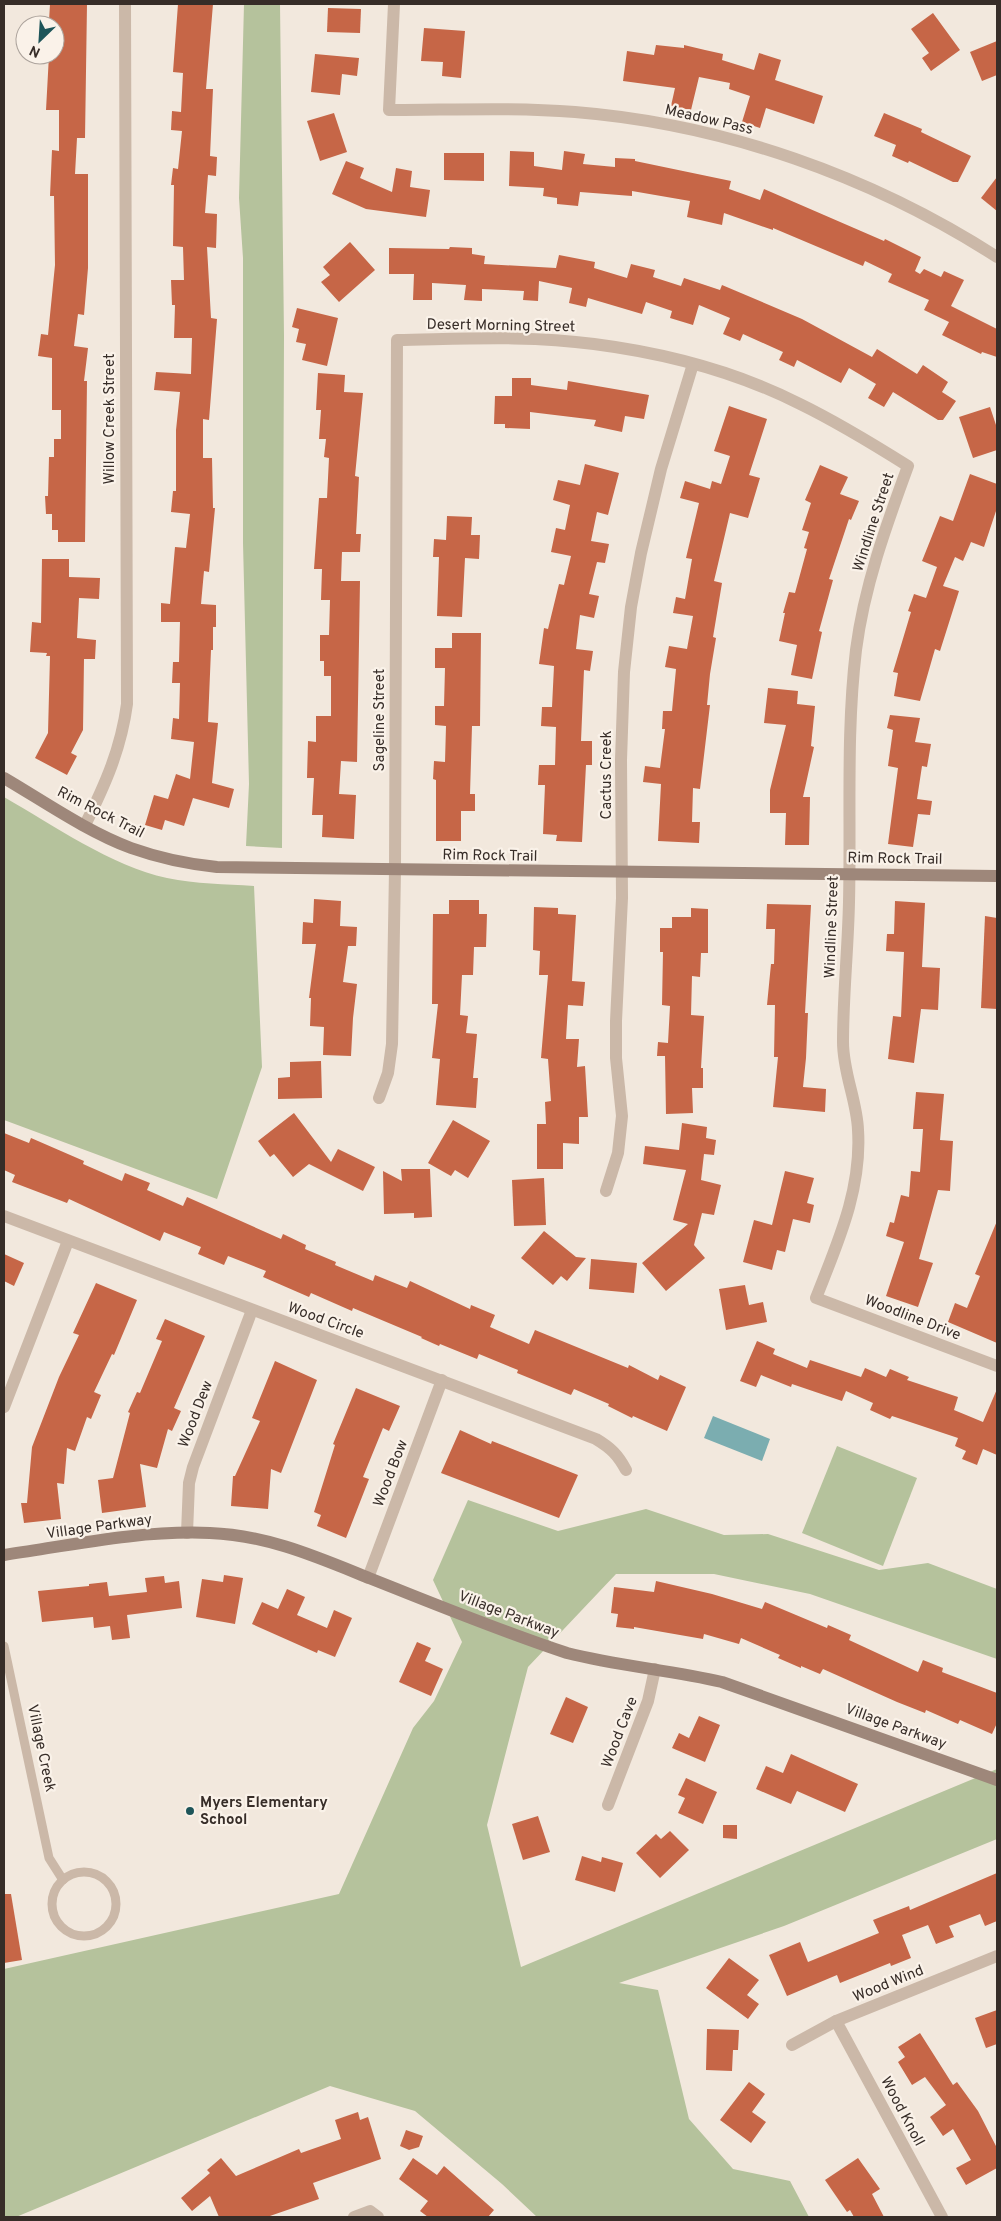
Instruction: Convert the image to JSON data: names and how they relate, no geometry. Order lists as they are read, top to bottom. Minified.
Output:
{"streets":{"street":["Meadow Pass","Desert Morning Street","Willow Creek Street","Windline Street","Sageline Street","Cactus Creek","Rim Rock Trail","Woodline Drive","Wood Circle","Wood Dew","Wood Bow","Village Parkway","Wood Cave","Wood Wind","Wood Knoll"],"lane":["Village Creek"]},"crossings":[["Desert Morning Street","Windline Street"],["Desert Morning Street","Sageline Street"],["Desert Morning Street","Cactus Creek"],["Willow Creek Street","Rim Rock Trail"],["Windline Street","Rim Rock Trail"],["Windline Street","Woodline Drive"],["Sageline Street","Rim Rock Trail"],["Cactus Creek","Rim Rock Trail"],["Wood Circle","Wood Dew"],["Wood Circle","Wood Bow"],["Wood Dew","Village Parkway"],["Wood Bow","Village Parkway"],["Village Parkway","Wood Cave"],["Wood Wind","Wood Knoll"]],"places":["Myers Elementary School"],"north":"bottom left"}
